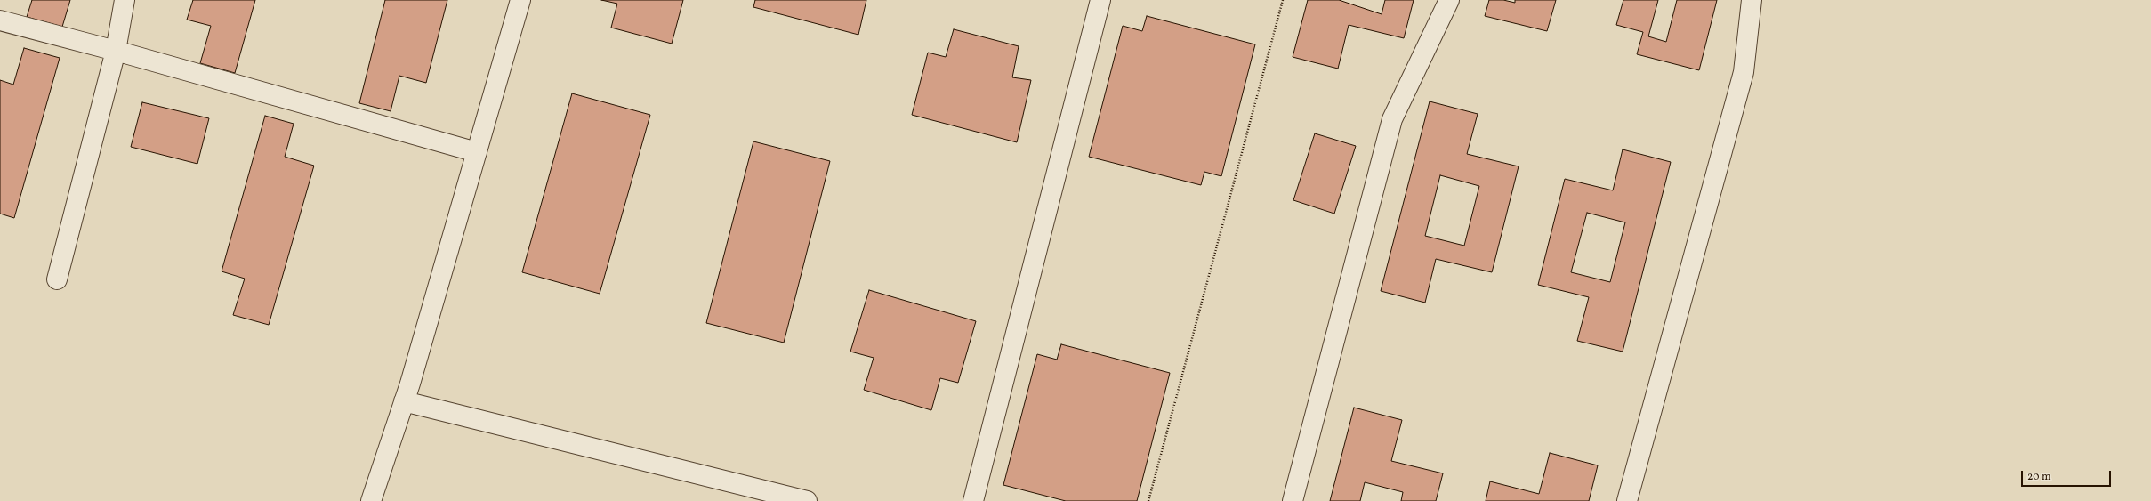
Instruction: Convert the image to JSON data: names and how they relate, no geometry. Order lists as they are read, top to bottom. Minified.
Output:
{"scale_bar":"20 m"}
